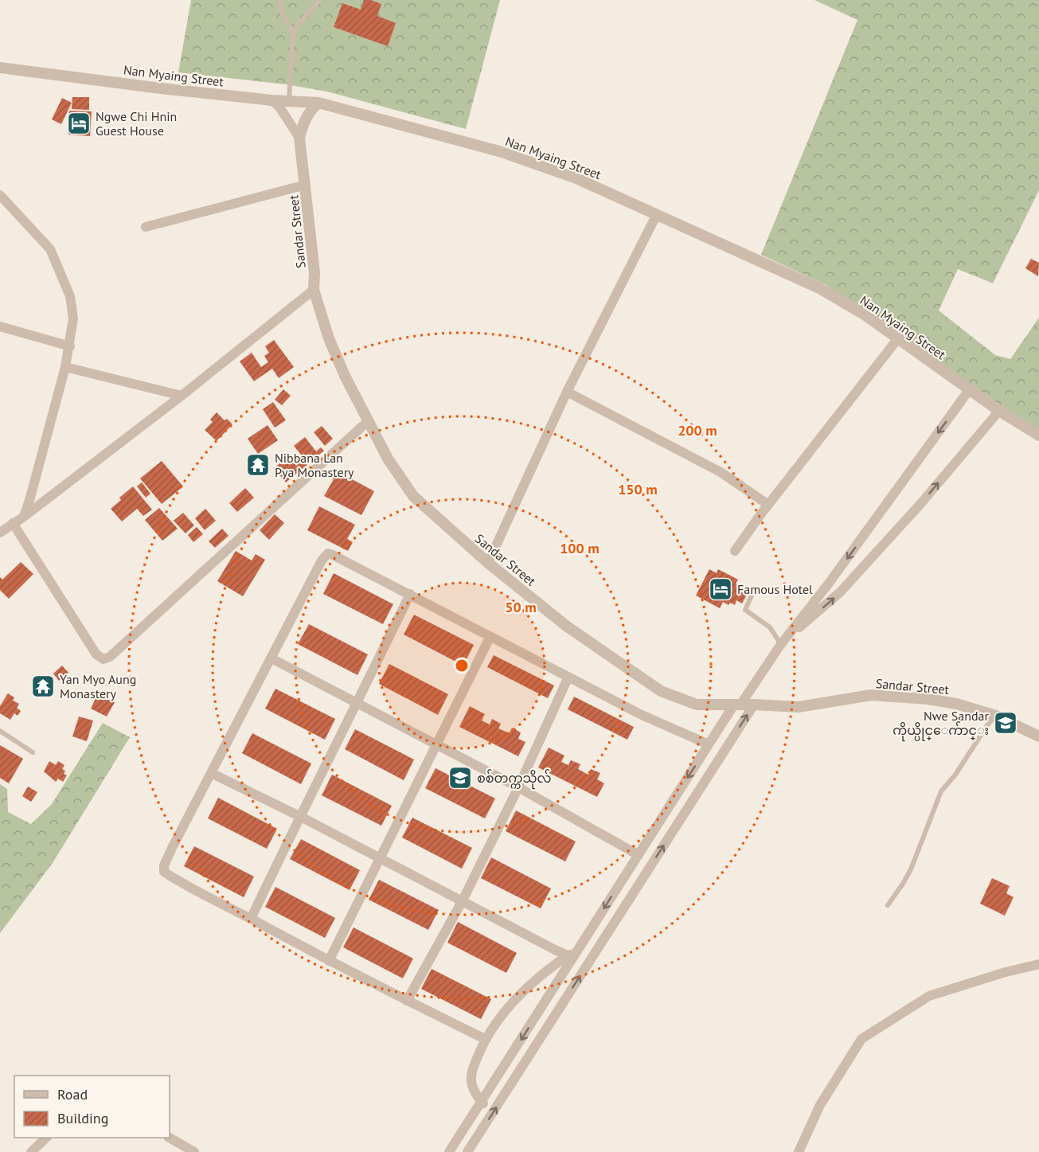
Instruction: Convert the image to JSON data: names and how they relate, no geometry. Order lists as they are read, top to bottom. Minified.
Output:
{"streets":{"street":["Nan Myaing Street","Sandar Street"]},"crossings":[["Nan Myaing Street","Sandar Street"]],"places":{"hotel":["Ngwe Chi Hnin Guest House","Famous Hotel"],"temple":["Nibbana Lan Pya Monastery","Yan Myo Aung Monastery"],"school or university":["Nwe Sandar ကိုယ္ပိုင္ေက်ာင္း","စစ်‌တက္ကသိုလ်"]},"legend":["Road","Building"],"rings":["200 m","150 m","100 m","50 m"]}
